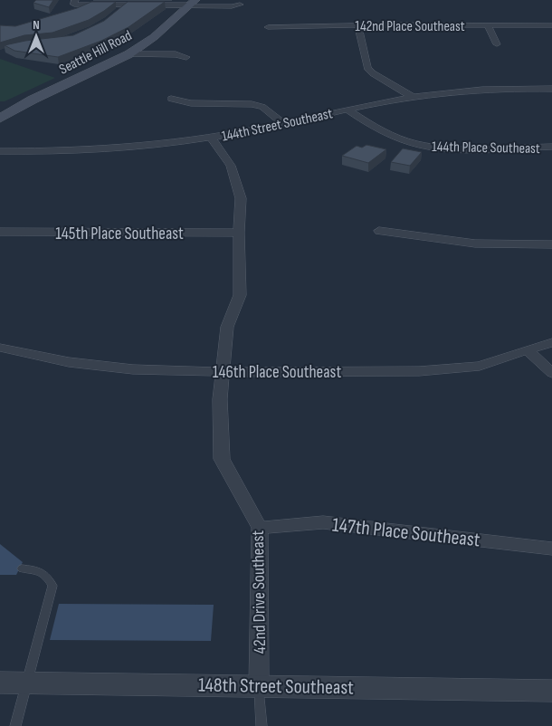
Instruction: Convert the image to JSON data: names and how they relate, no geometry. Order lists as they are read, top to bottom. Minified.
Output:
{"streets":{"main road":["Seattle Hill Road"],"street":["142nd Place Southeast","144th Street Southeast","144th Place Southeast","145th Place Southeast","146th Place Southeast","147th Place Southeast","42nd Drive Southeast","148th Street Southeast"]},"crossings":[["144th Street Southeast","144th Place Southeast"],["144th Street Southeast","42nd Drive Southeast"],["145th Place Southeast","42nd Drive Southeast"],["146th Place Southeast","42nd Drive Southeast"],["147th Place Southeast","42nd Drive Southeast"],["42nd Drive Southeast","148th Street Southeast"]],"north":"top"}
